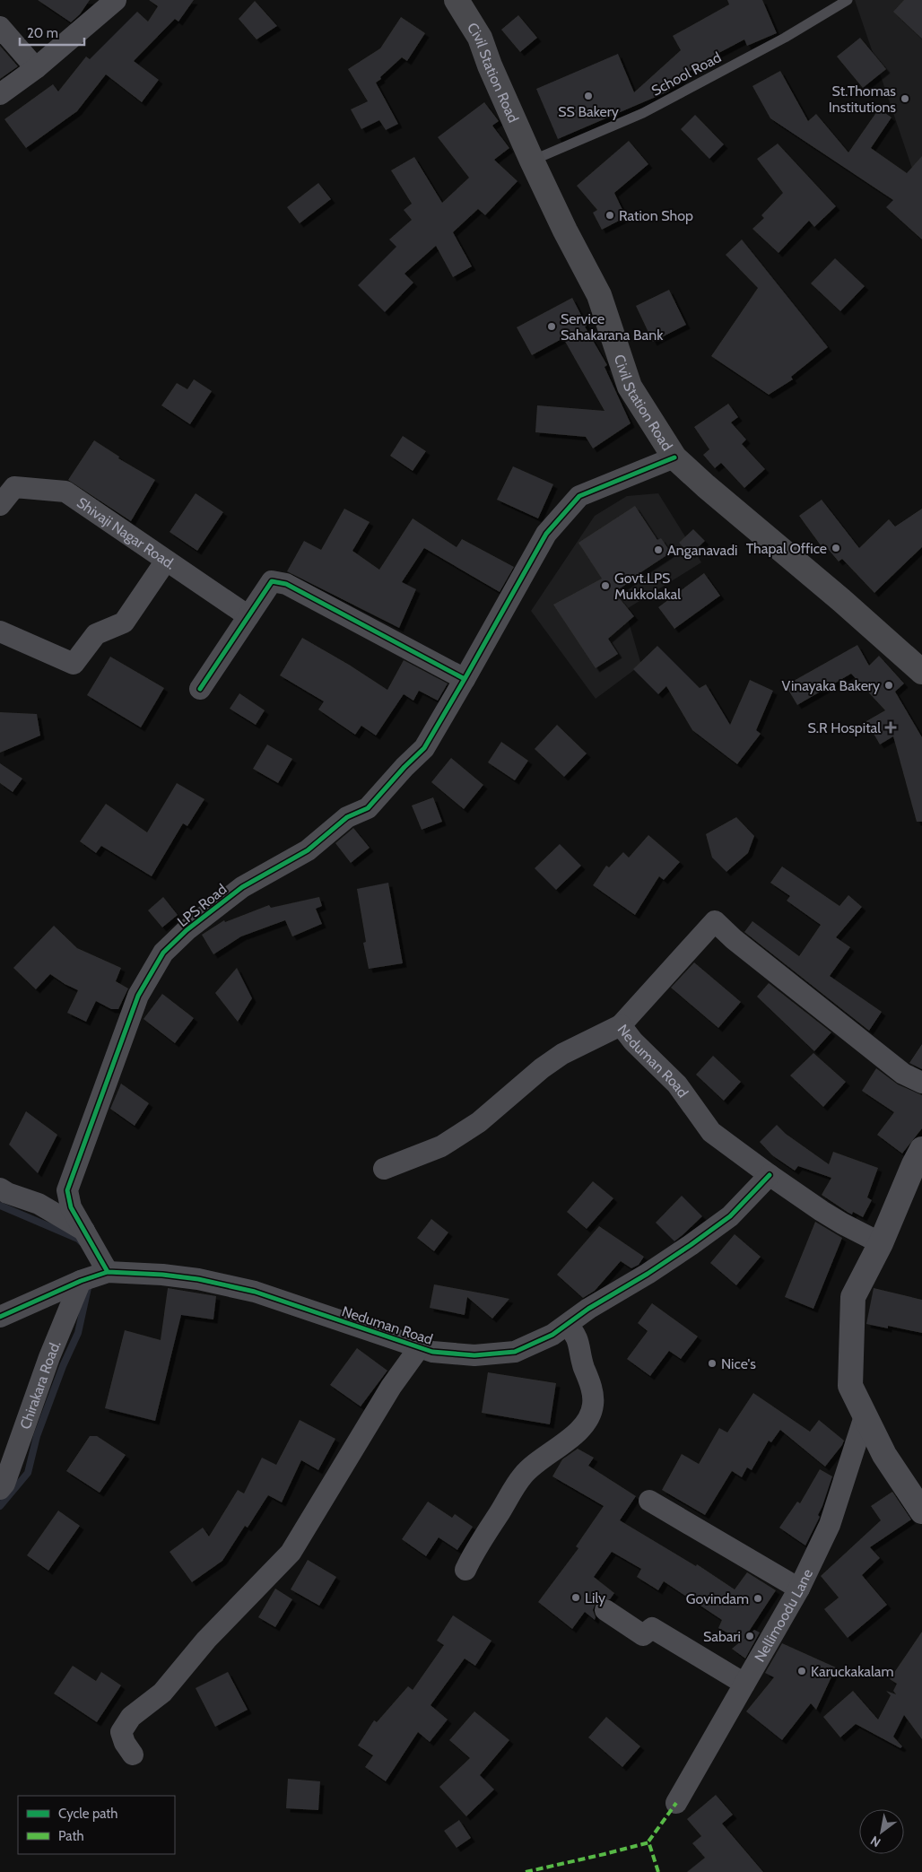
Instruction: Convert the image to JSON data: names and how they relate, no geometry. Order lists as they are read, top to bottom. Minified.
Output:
{"streets":{"main road":["Civil Station Road"],"street":["Shivaji Nagar Road.","LPS Road","Neduman Road","Chirakara Road.","Nellimoodu Lane"],"lane":["School Road"]},"crossings":[["Civil Station Road","School Road"],["Civil Station Road","LPS Road"],["LPS Road","Neduman Road"]],"places":{"other":["SS Bakery","St.Thomas Institutions","Ration Shop","Service Sahakarana Bank","Thapal Office","Anganavadi","Govt.LPS Mukkolakal","Vinayaka Bakery","Nice's","Lily","Govindam","Sabari","Karuckakalam"],"health":["S.R Hospital"]},"legend":["Cycle path","Path"],"scale_bar":"20 m","north":"bottom left"}
